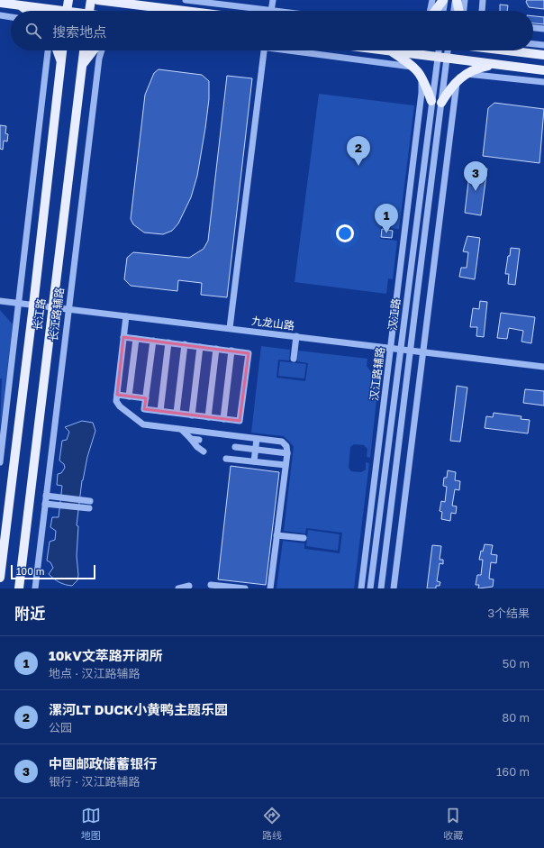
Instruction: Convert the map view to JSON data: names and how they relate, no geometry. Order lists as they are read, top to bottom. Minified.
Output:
{"streets":{"main road":["长江路"],"street":["长江路辅路","汉江路","九龙山路","汉江路辅路"]},"crossings":[["长江路","九龙山路"],["长江路辅路","九龙山路"],["汉江路","九龙山路"],["九龙山路","汉江路辅路"]],"scale_bar":"100 m","page":{"search":"搜索地点","pins":["2","3","1"],"scale":"100 m","heading":["附近","3个结果"],"list":[{"mark":"1","name":"10kV文萃路开闭所","note":"地点 · 汉江路辅路","value":"50 m"},{"mark":"2","name":"漯河LT DUCK小黄鸭主题乐园","note":"公园","value":"80 m"},{"mark":"3","name":"中国邮政储蓄银行","note":"银行 · 汉江路辅路","value":"160 m"}],"nav":["地图","路线","收藏"]}}
